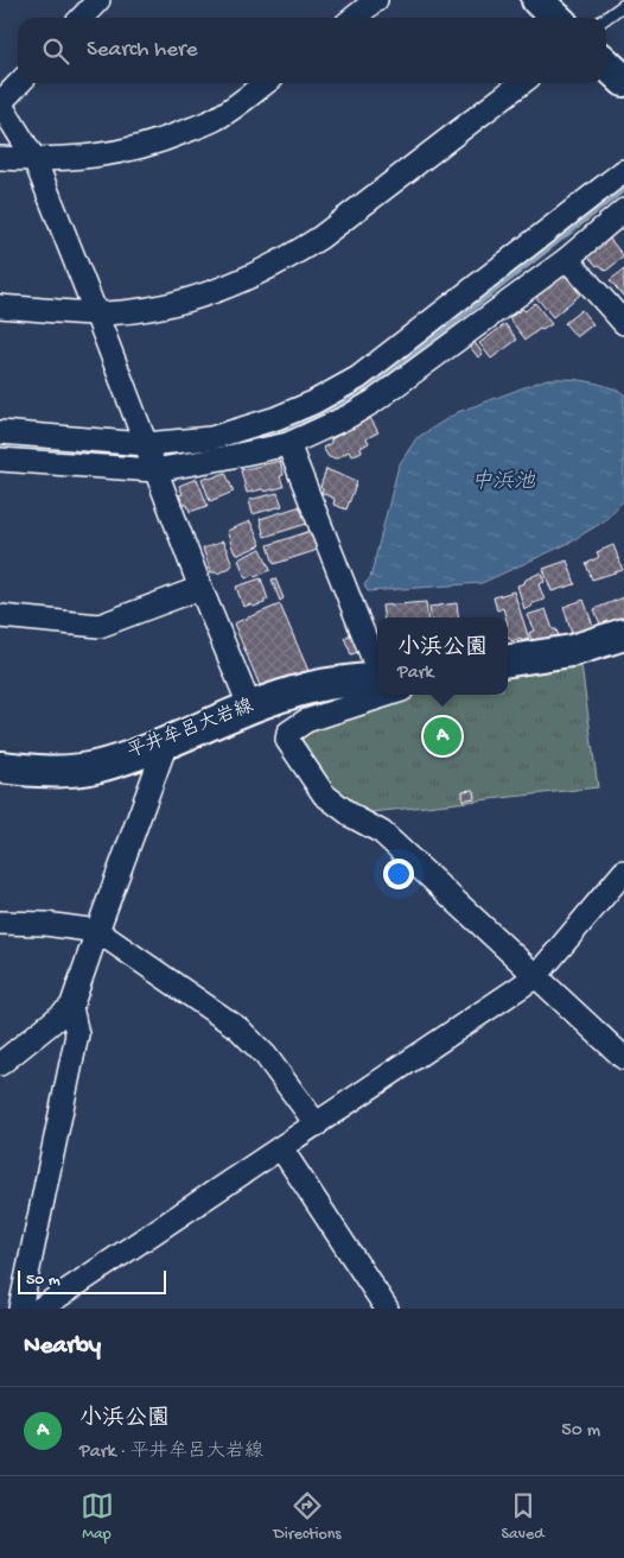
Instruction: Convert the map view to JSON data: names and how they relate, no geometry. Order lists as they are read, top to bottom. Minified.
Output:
{"streets":{"main road":["平井牟呂大岩線"]},"water":["中浜池"],"scale_bar":"50 m","page":{"search":"Search here","popup":["小浜公園","Park"],"pins":"A","scale":"50 m","heading":"Nearby","list":[{"mark":"A","name":"小浜公園","note":"Park · 平井牟呂大岩線","value":"50 m"}],"nav":["Map","Directions","Saved"]}}
